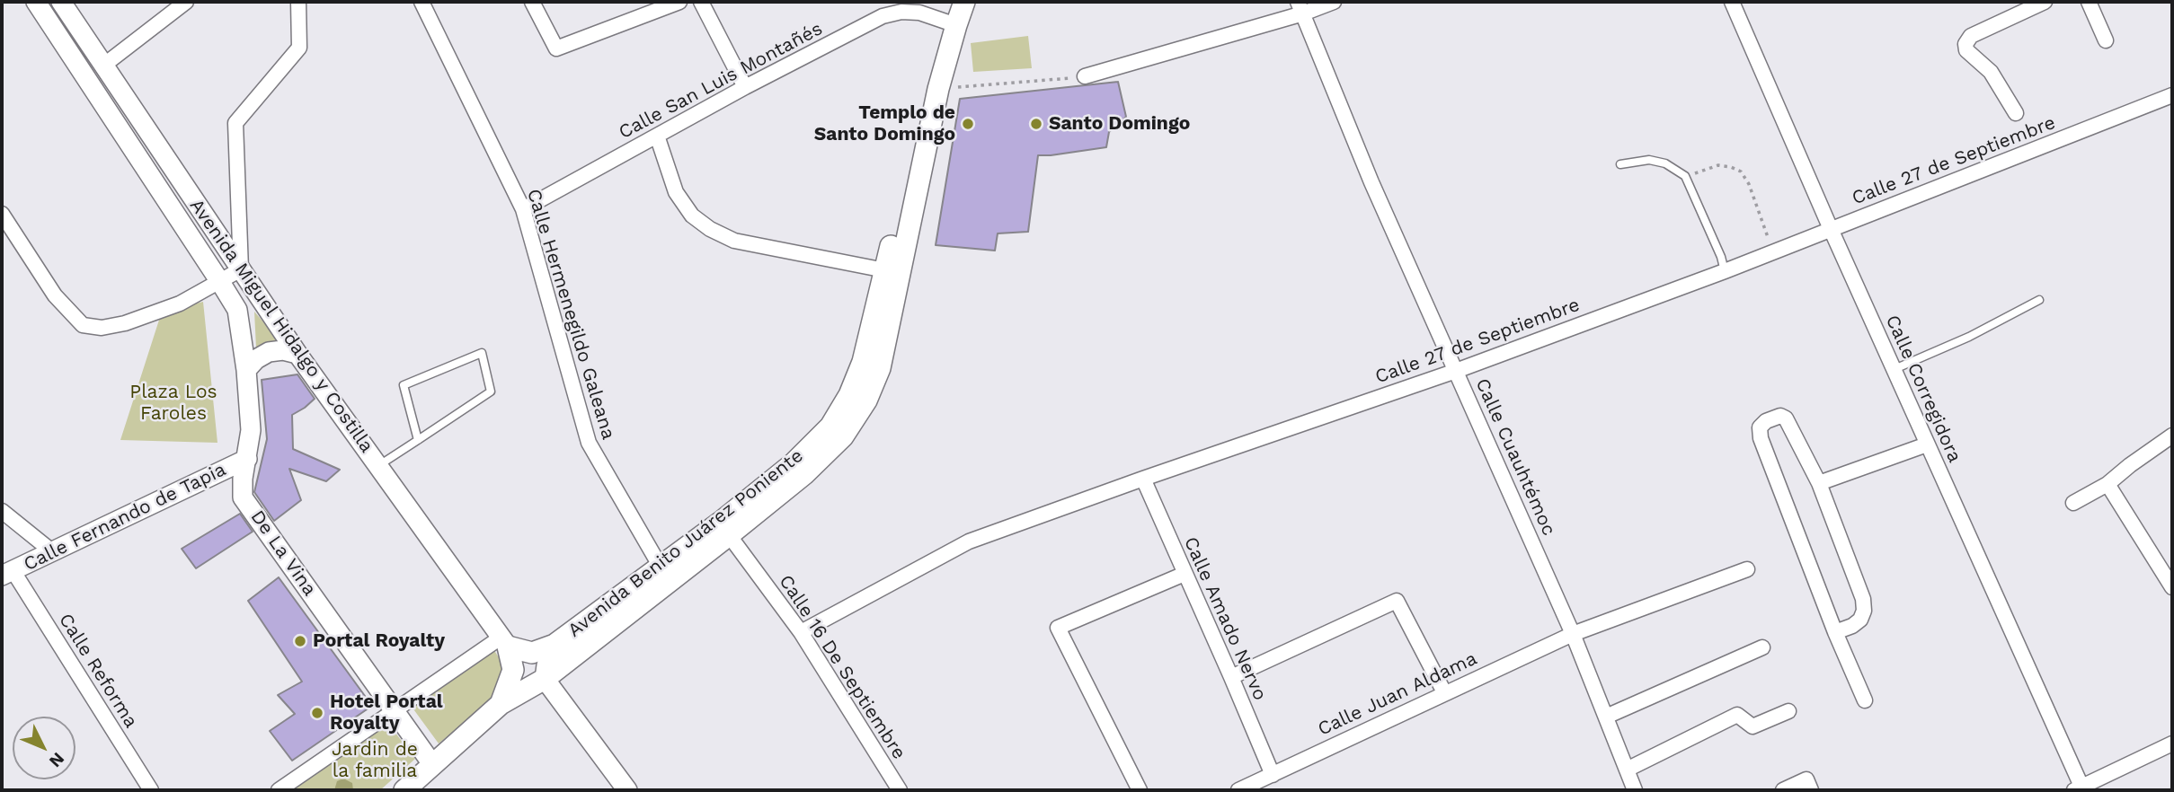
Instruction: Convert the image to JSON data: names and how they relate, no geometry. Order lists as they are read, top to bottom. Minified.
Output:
{"streets":{"main road":["Avenida Benito Juárez Poniente"],"street":["Calle San Luis Montañés","Calle 27 de Septiembre","Calle Hermenegildo Galeana","Avenida Miguel Hidalgo y Costilla","Calle Corregidora","Calle Cuauhtémoc","Calle Fernando de Tapia","De La Vina","Calle Amado Nervo","Calle 16 De Septiembre","Calle Reforma","Calle Juan Aldama"]},"crossings":[["Calle San Luis Montañés","Calle Hermenegildo Galeana"],["Calle San Luis Montañés","Avenida Benito Juárez Poniente"],["Calle 27 de Septiembre","Calle Corregidora"],["Calle 27 de Septiembre","Calle Cuauhtémoc"],["Calle 27 de Septiembre","Calle Amado Nervo"],["Calle 27 de Septiembre","Calle 16 De Septiembre"],["Calle Hermenegildo Galeana","Avenida Benito Juárez Poniente"],["Avenida Miguel Hidalgo y Costilla","Avenida Benito Juárez Poniente"],["Avenida Miguel Hidalgo y Costilla","De La Vina"],["Calle Cuauhtémoc","Calle Juan Aldama"],["Calle Fernando de Tapia","De La Vina"],["Calle Fernando de Tapia","Calle Reforma"],["Avenida Benito Juárez Poniente","De La Vina"],["Avenida Benito Juárez Poniente","Calle 16 De Septiembre"],["Calle Amado Nervo","Calle Juan Aldama"]],"parks":["Plaza Los Faroles","Jardin de la familia"],"places":["Templo de Santo Domingo","Santo Domingo","Portal Royalty","Hotel Portal Royalty"],"north":"bottom right"}
